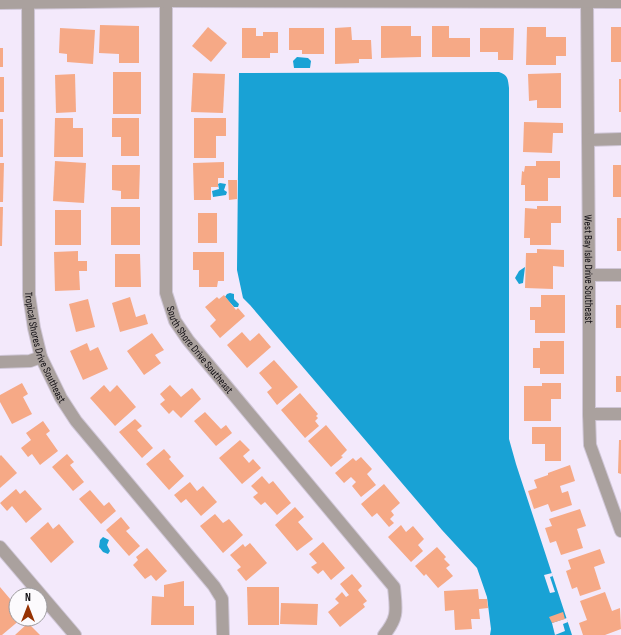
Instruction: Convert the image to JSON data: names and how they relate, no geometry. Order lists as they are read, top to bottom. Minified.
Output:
{"streets":{"street":["West Bay Isle Drive Southeast","Tropical Shores Drive Southeast","South Shore Drive Southeast"]},"north":"top"}
